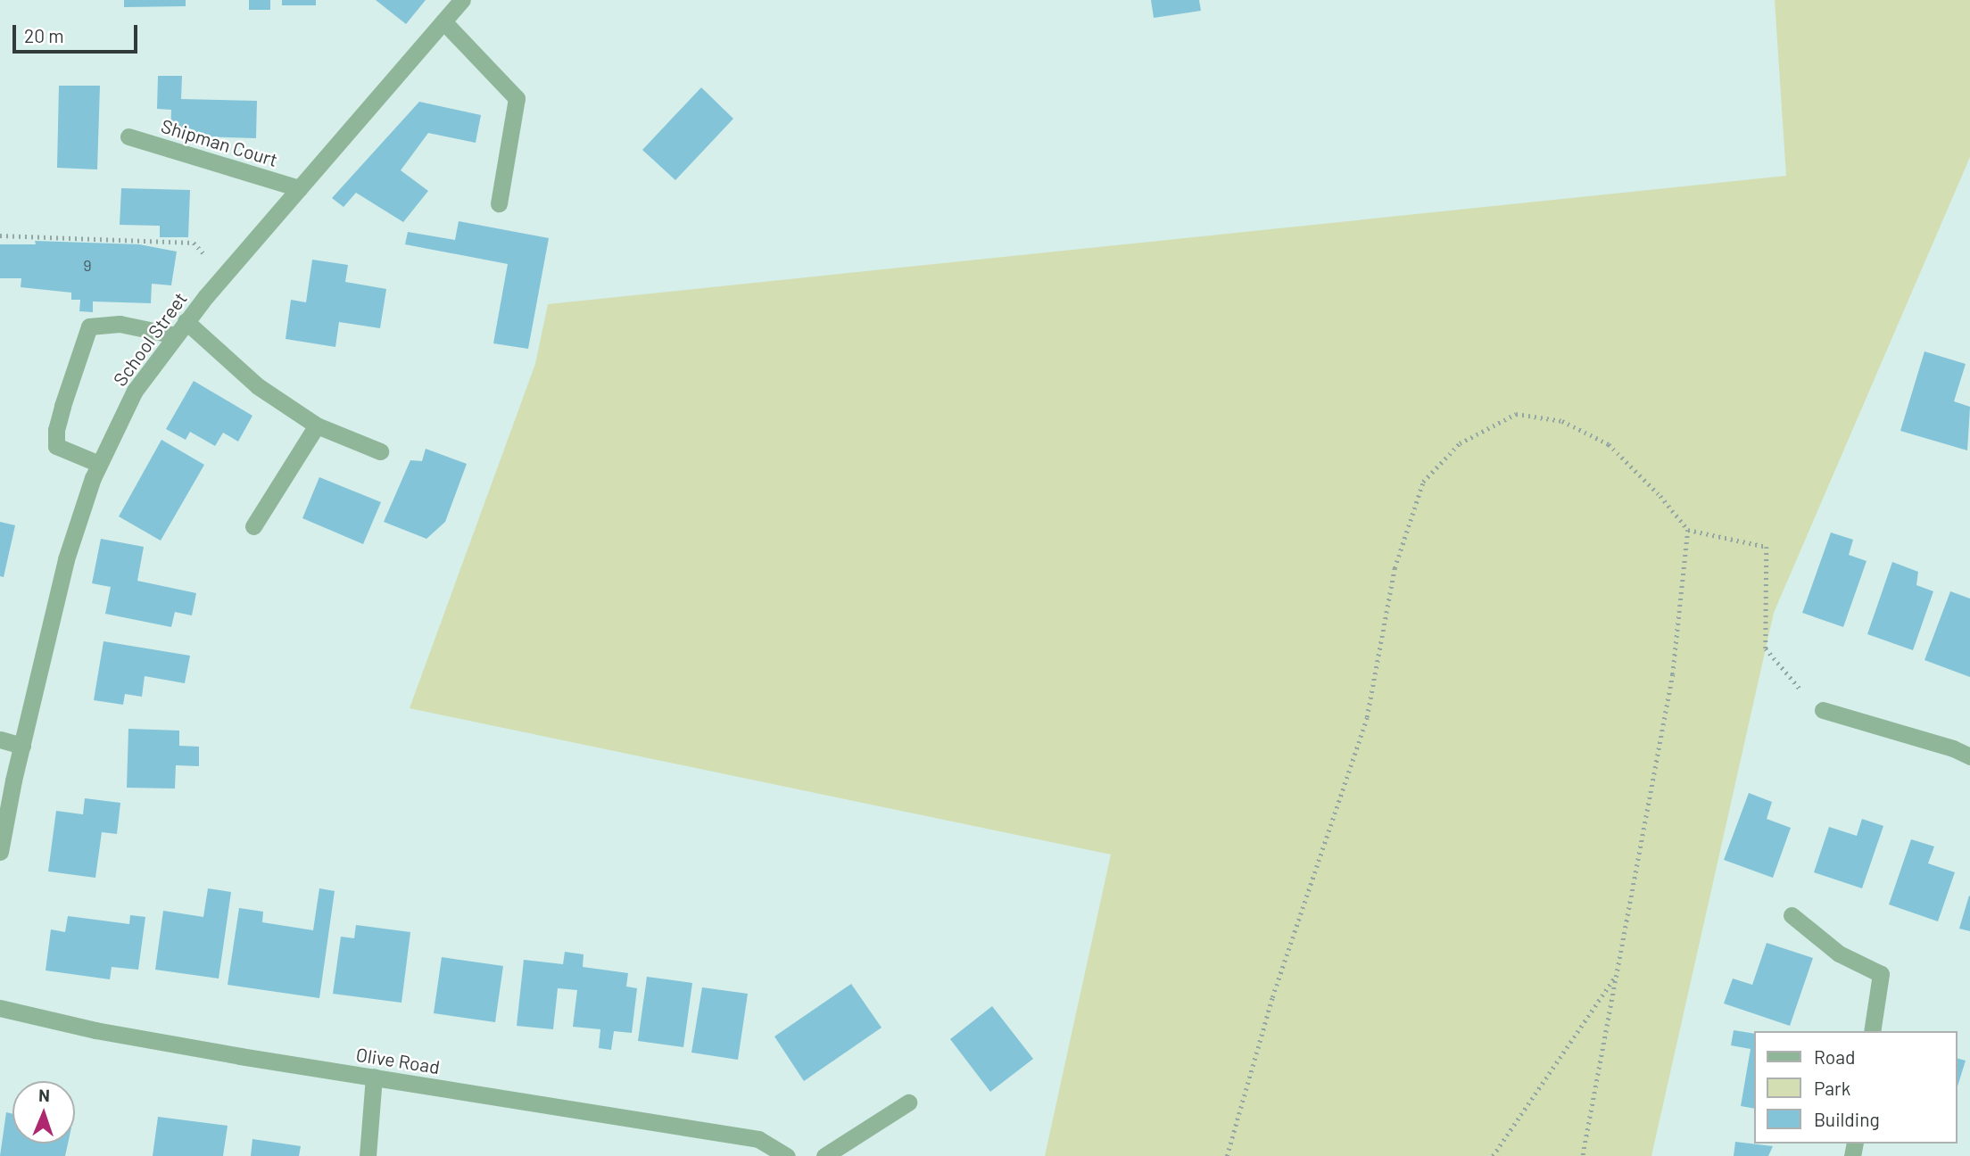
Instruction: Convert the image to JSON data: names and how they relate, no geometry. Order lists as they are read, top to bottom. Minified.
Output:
{"streets":{"street":["Shipman Court","School Street","Olive Road"]},"crossings":[["Shipman Court","School Street"]],"house_numbers":["9"],"legend":["Road","Park","Building"],"scale_bar":"20 m","north":"top"}
